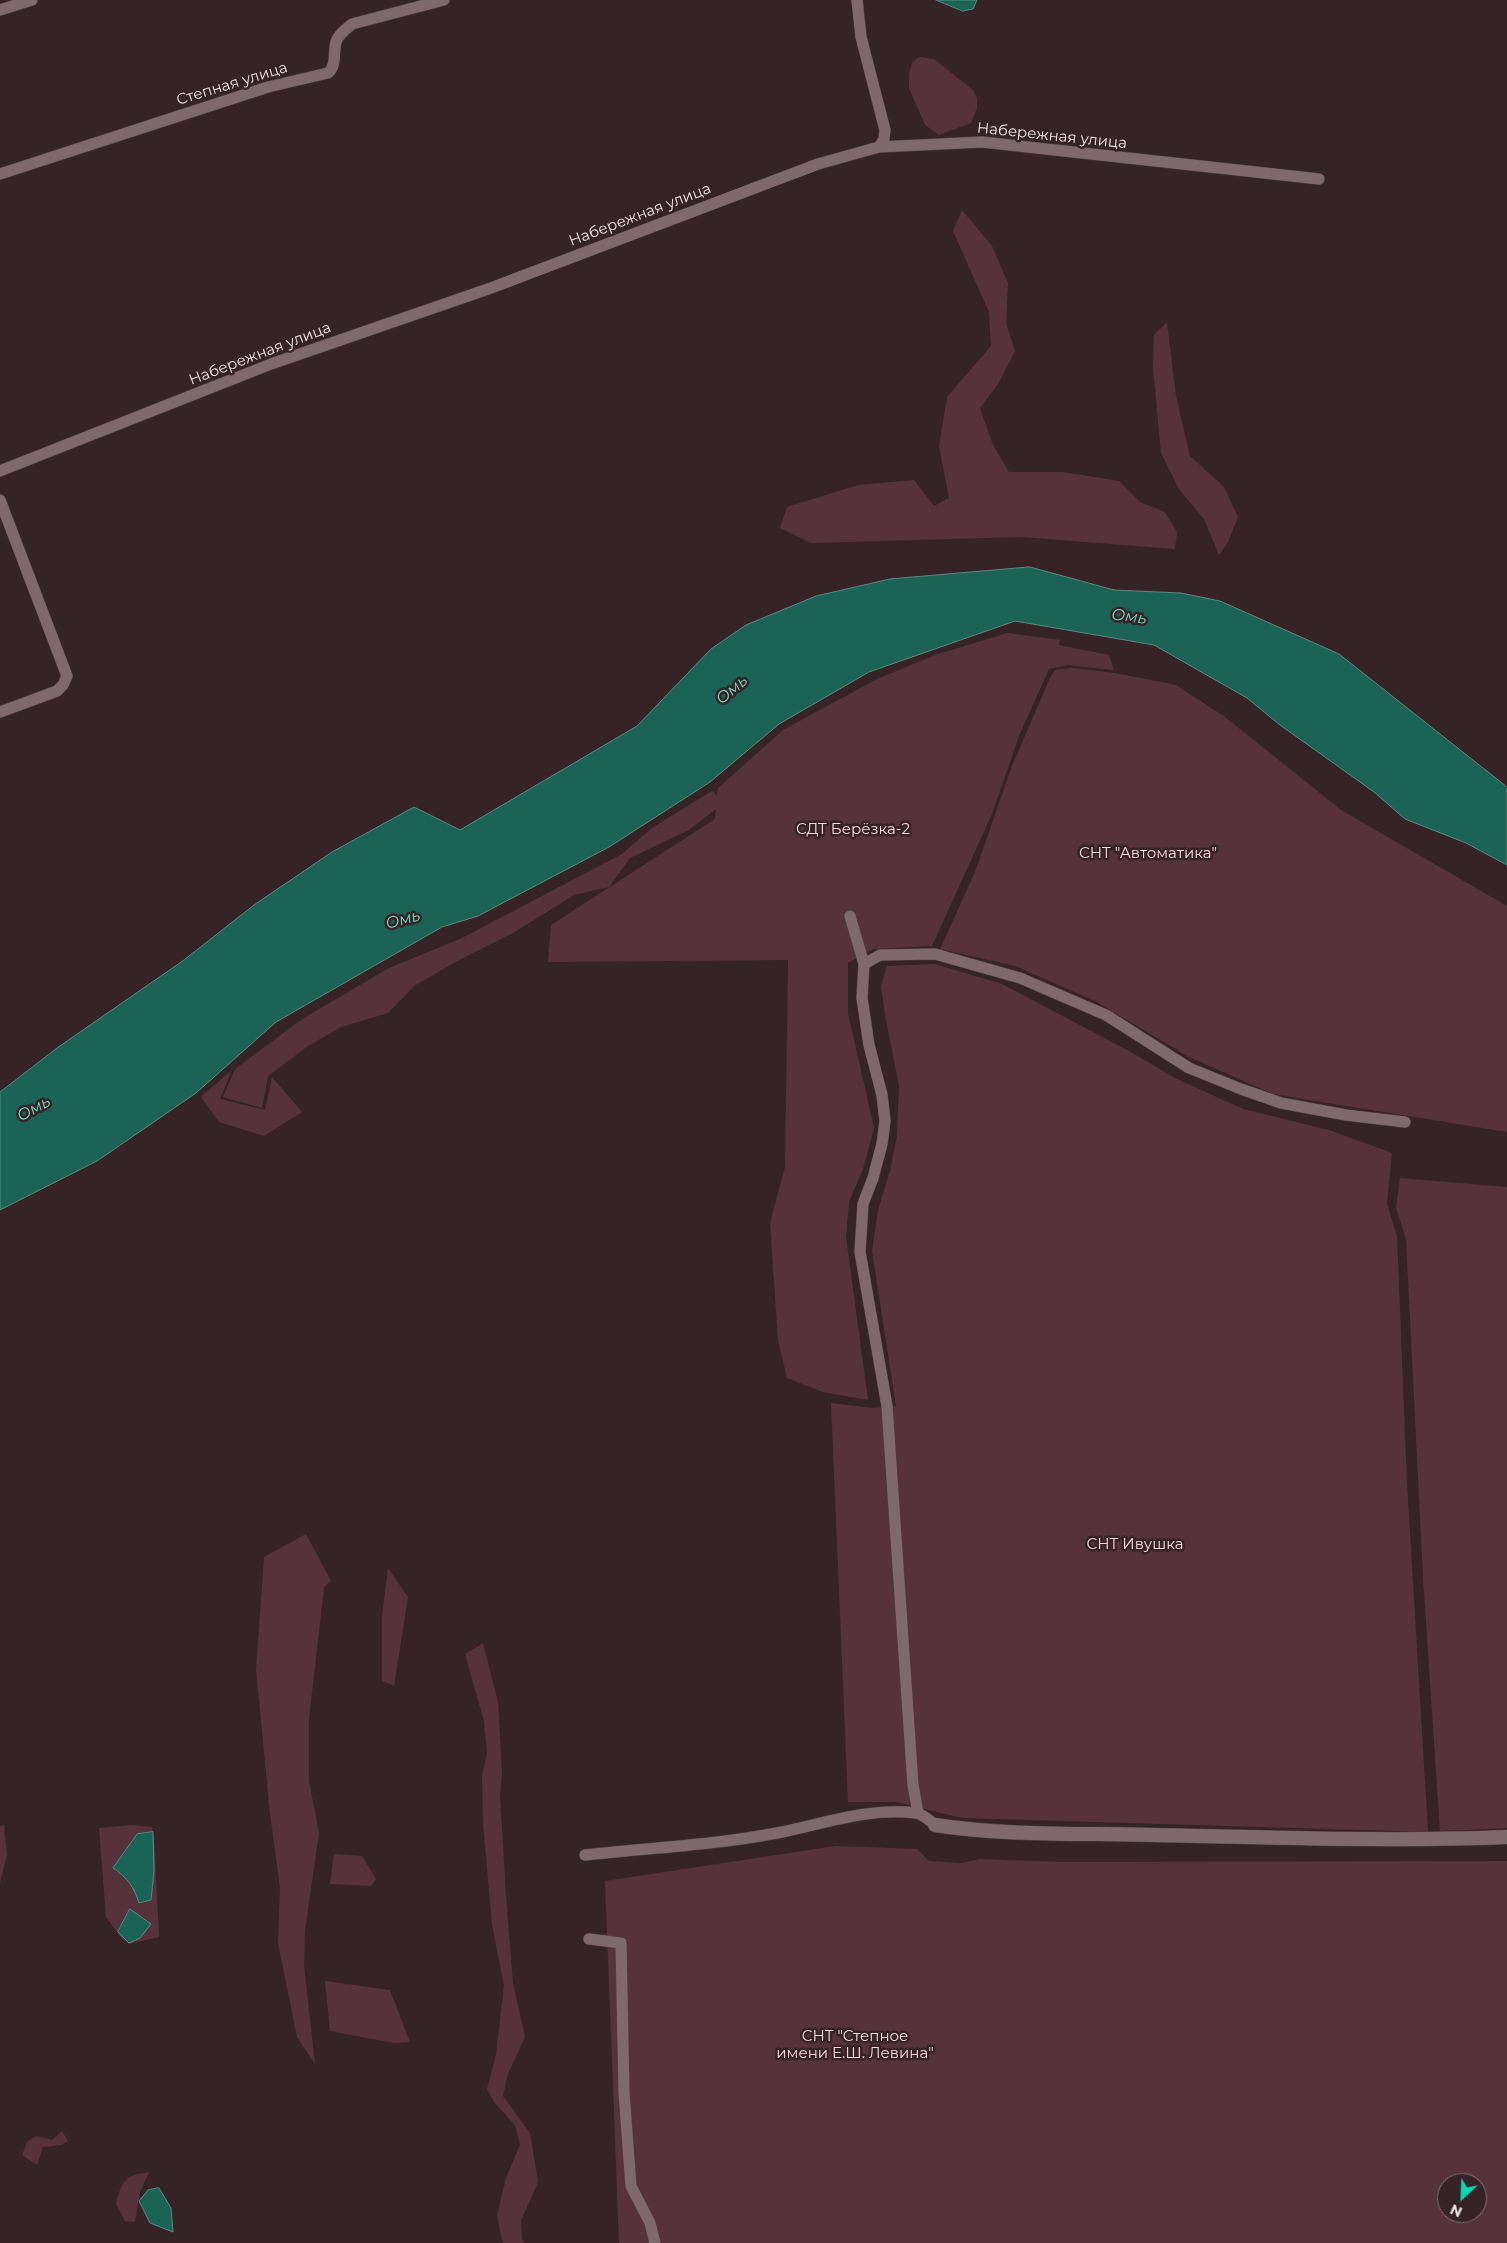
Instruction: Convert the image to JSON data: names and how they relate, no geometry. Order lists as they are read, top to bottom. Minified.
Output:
{"streets":{"street":["Степная улица","Набережная улица"]},"water":["Омь"],"parks":["СДТ Берёзка-2","СНТ \"Автоматика\"","СНТ Ивушка","СНТ \"Степное имени Е.Ш. Левина\""],"north":"bottom left"}
